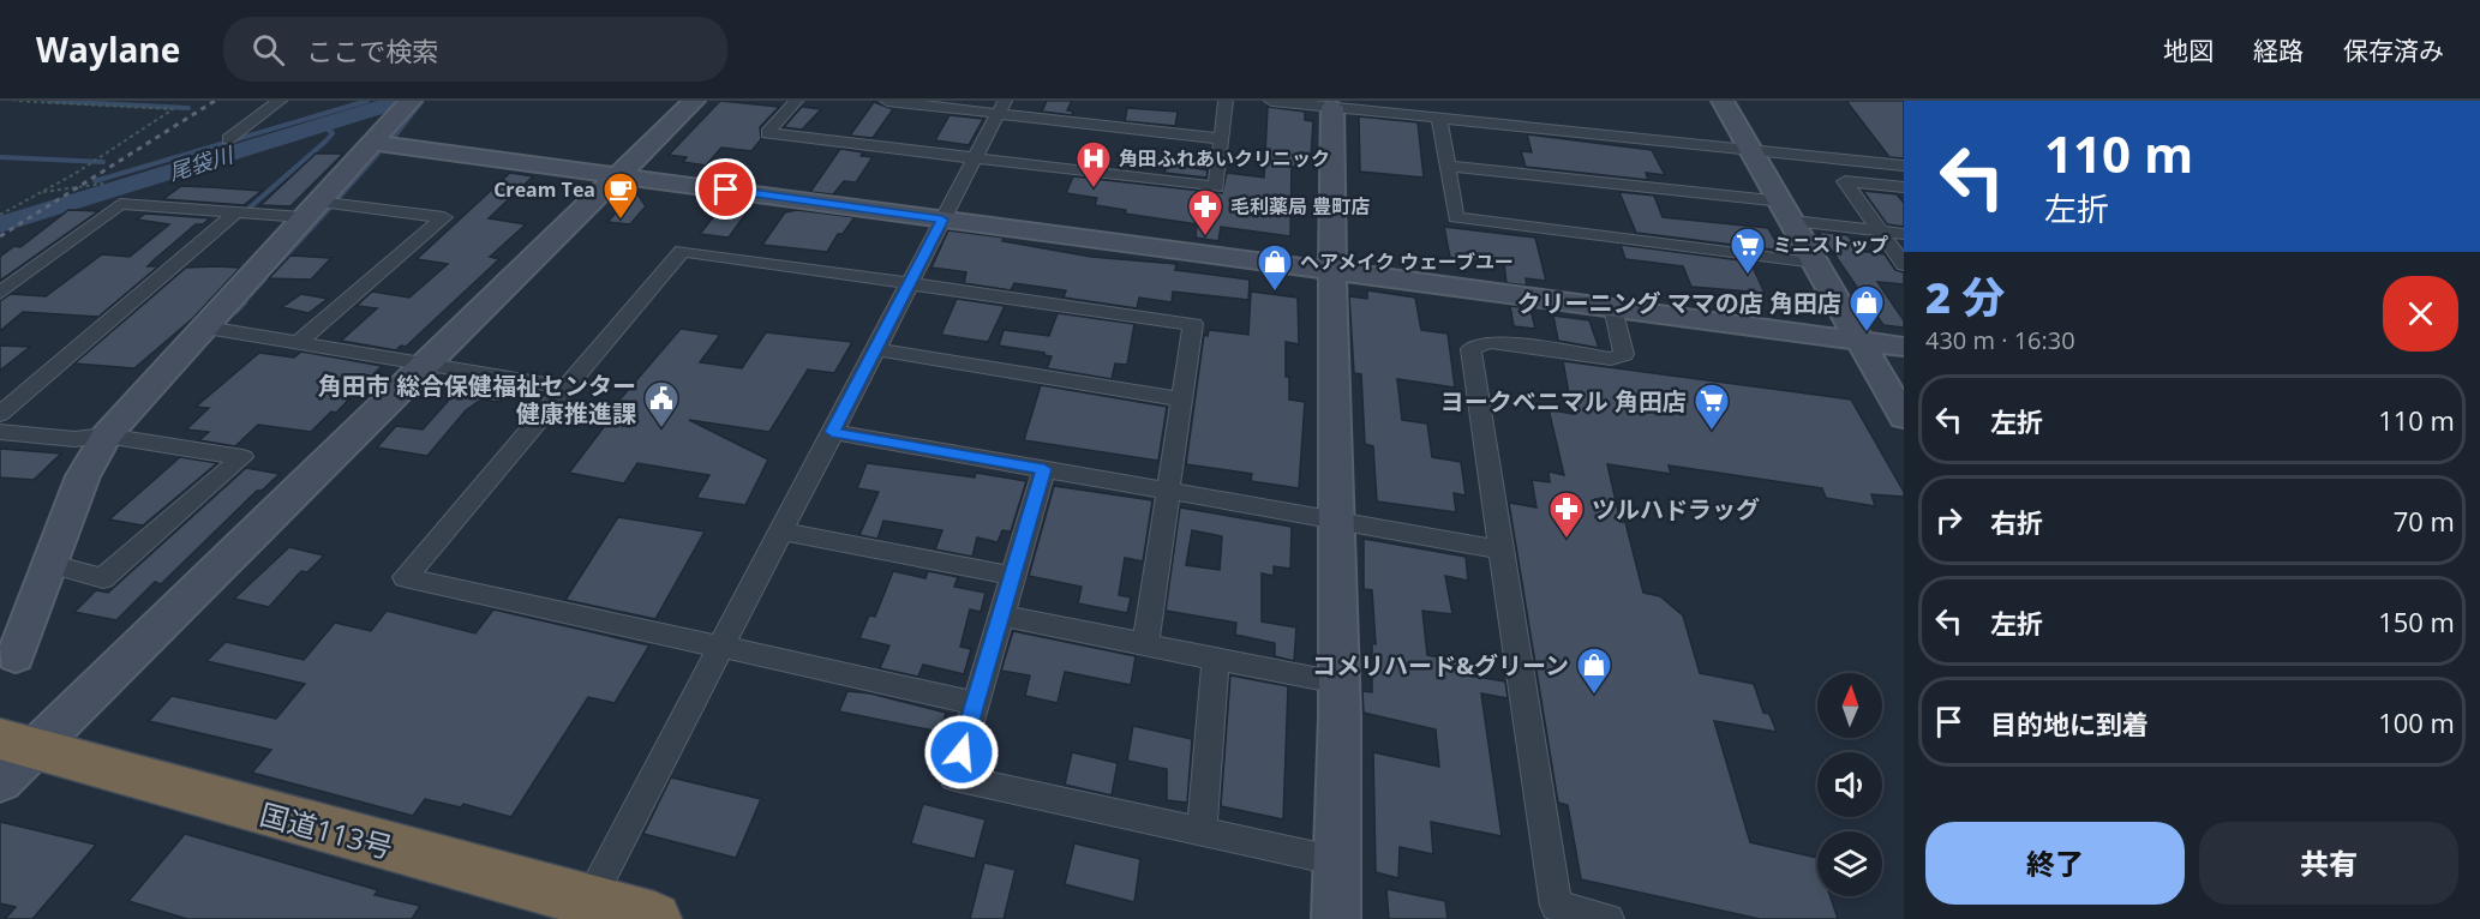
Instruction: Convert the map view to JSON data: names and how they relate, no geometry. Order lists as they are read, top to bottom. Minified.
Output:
{"streets":{"highway":["国道113号"]},"water":["尾袋川"],"places":{"hospital":["角田ふれあいクリニック"],"cafe":["Cream Tea"],"pharmacy":["毛利薬局 豊町店","ツルハドラッグ"],"supermarket":["ミニストップ","ヨークベニマル 角田店"],"shop":["ヘアメイク ウェーブユー","クリーニング ママの店 角田店","コメリハード&グリーン"],"public building":["角田市 総合保健福祉センター 健康推進課"]},"north":"top","page":{"header":"Waylane","search":"ここで検索","nav":["地図","経路","保存済み"],"turn":["110 m","左折"],"heading":["2 分","430 m · 16:30"],"list":[{"name":"左折","value":"110 m"},{"name":"右折","value":"70 m"},{"name":"左折","value":"150 m"},{"name":"目的地に到着","value":"100 m"}],"buttons":["終了","共有"]}}
